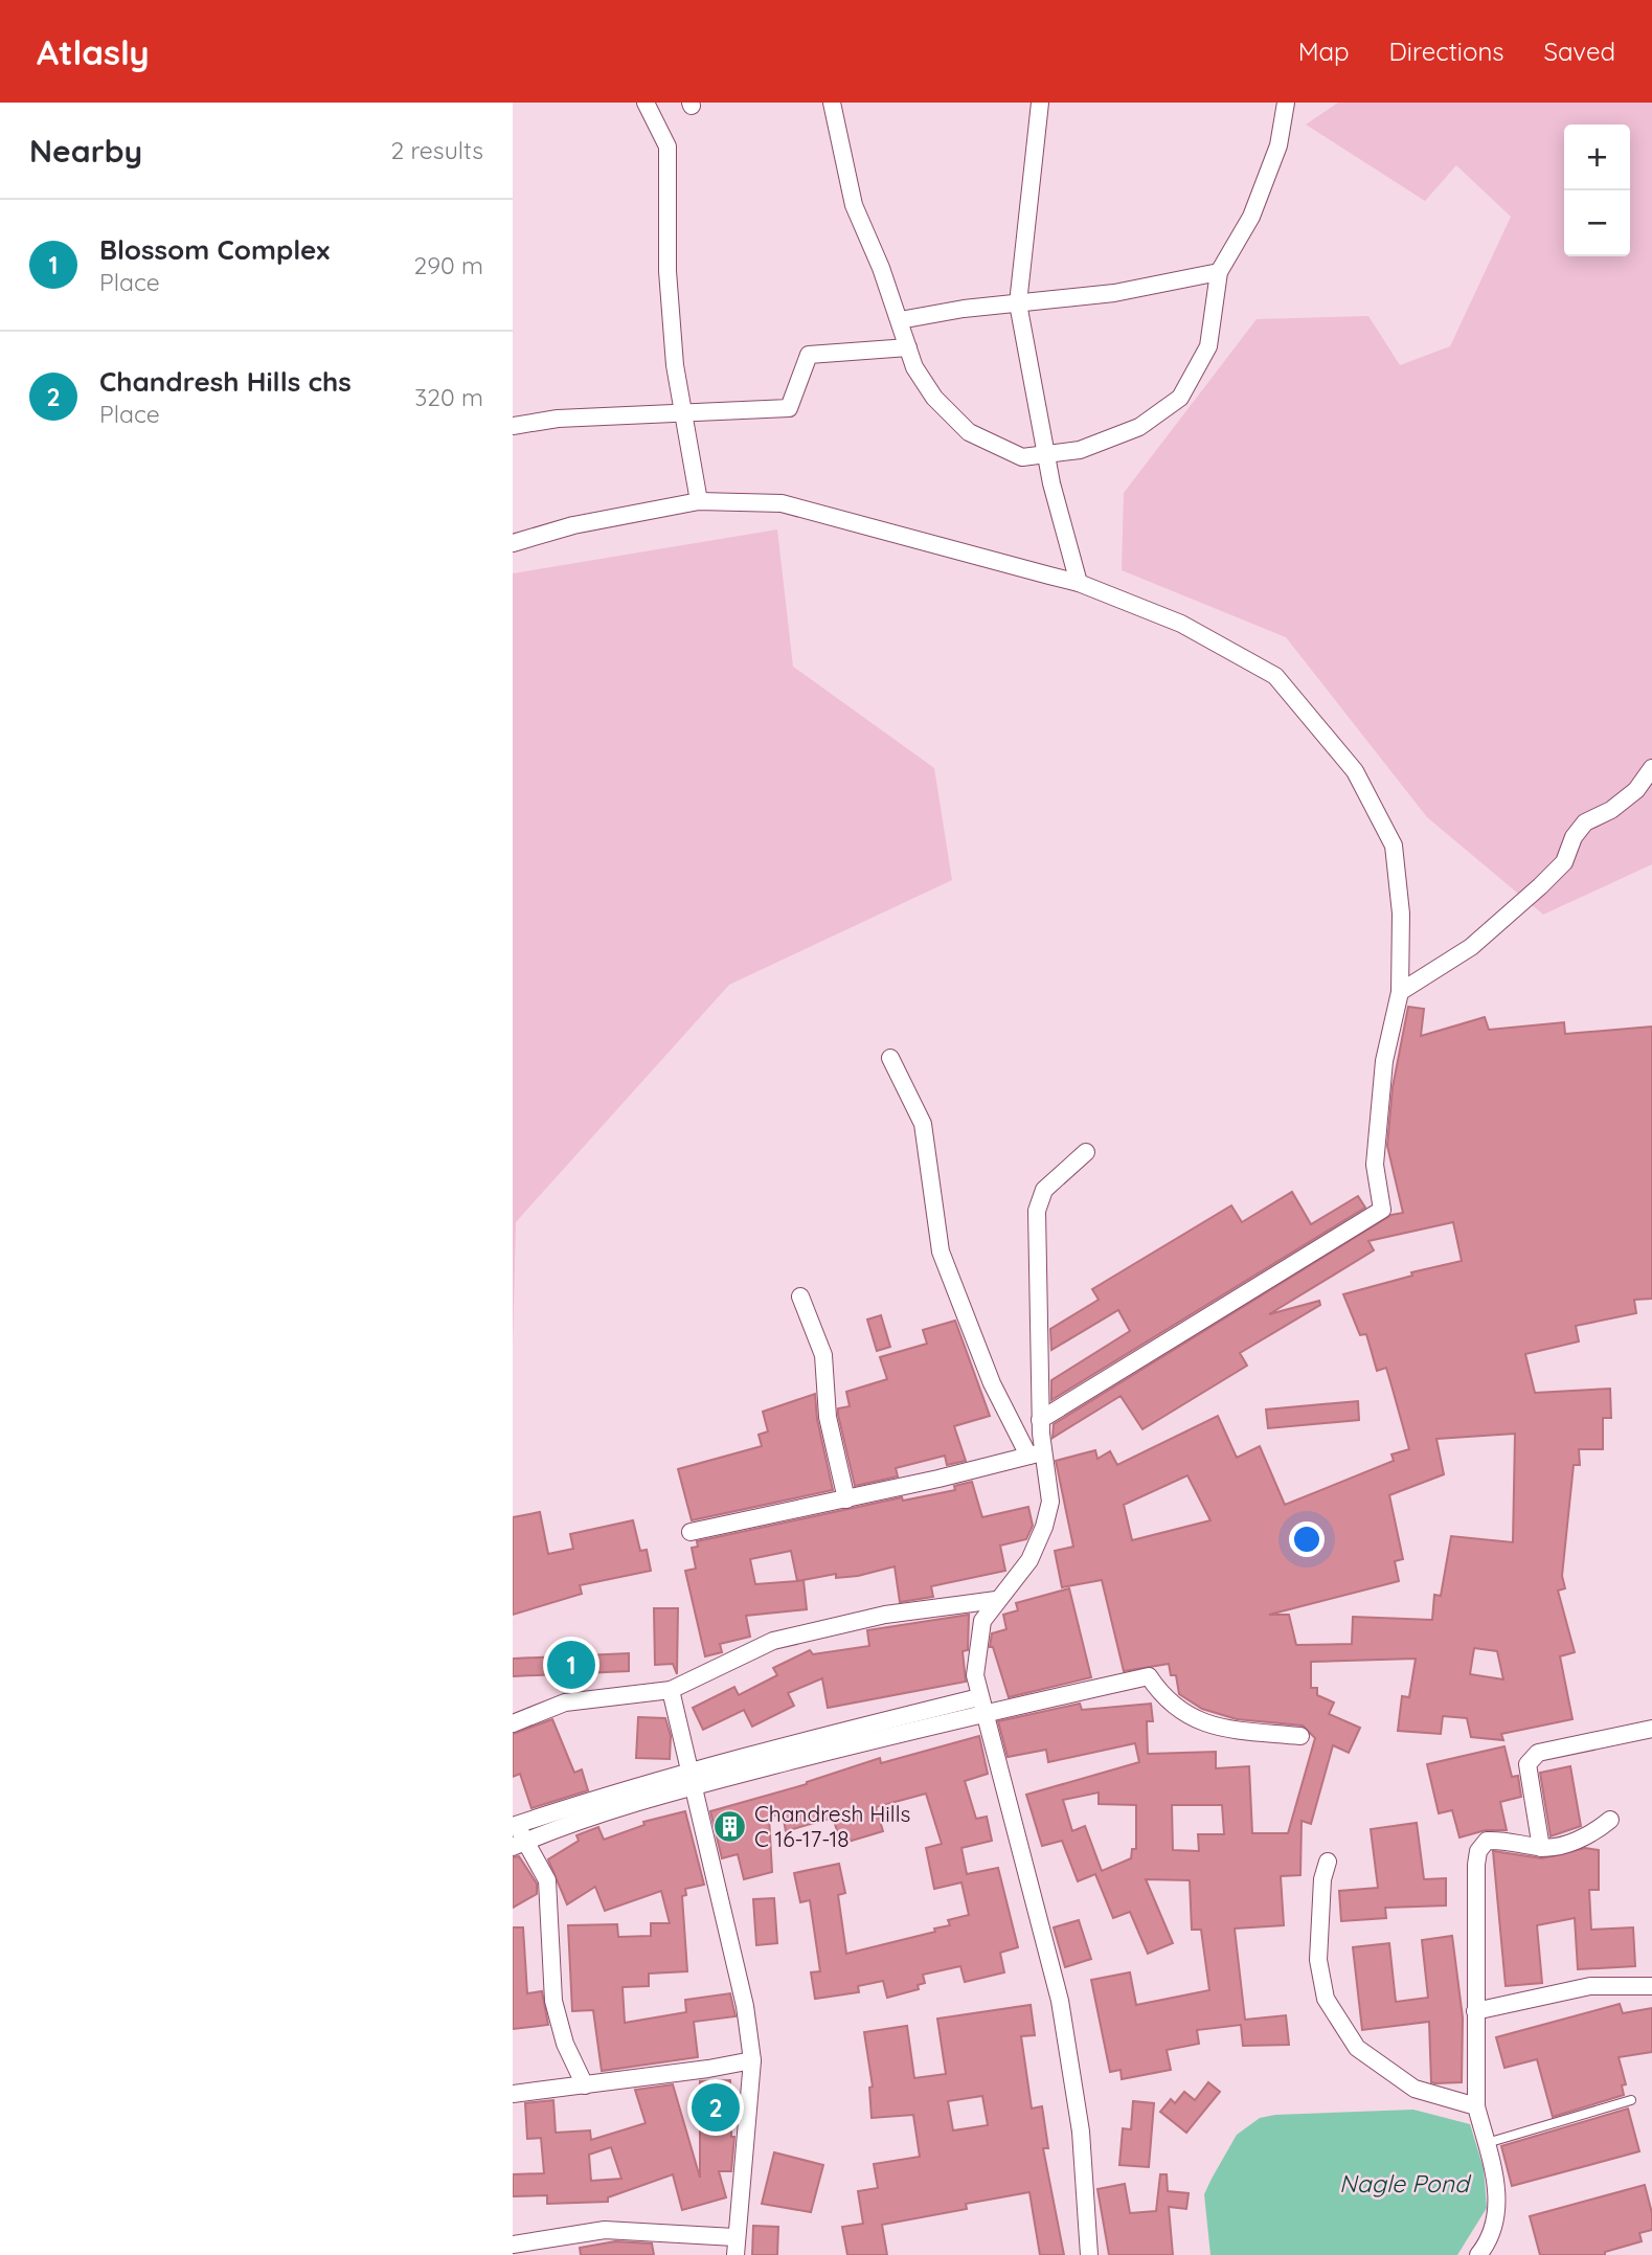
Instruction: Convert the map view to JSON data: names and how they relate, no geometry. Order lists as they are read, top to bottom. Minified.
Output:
{"water":["Nagle Pond"],"places":{"building":["Chandresh Hills C 16-17-18"]},"page":{"header":"Atlasly","nav":["Map","Directions","Saved"],"heading":["Nearby","2 results"],"map_buttons":["+","−"],"list":[{"mark":"1","name":"Blossom Complex","note":"Place","value":"290 m"},{"mark":"2","name":"Chandresh Hills chs","note":"Place","value":"320 m"}],"pins":["1","2"]}}
